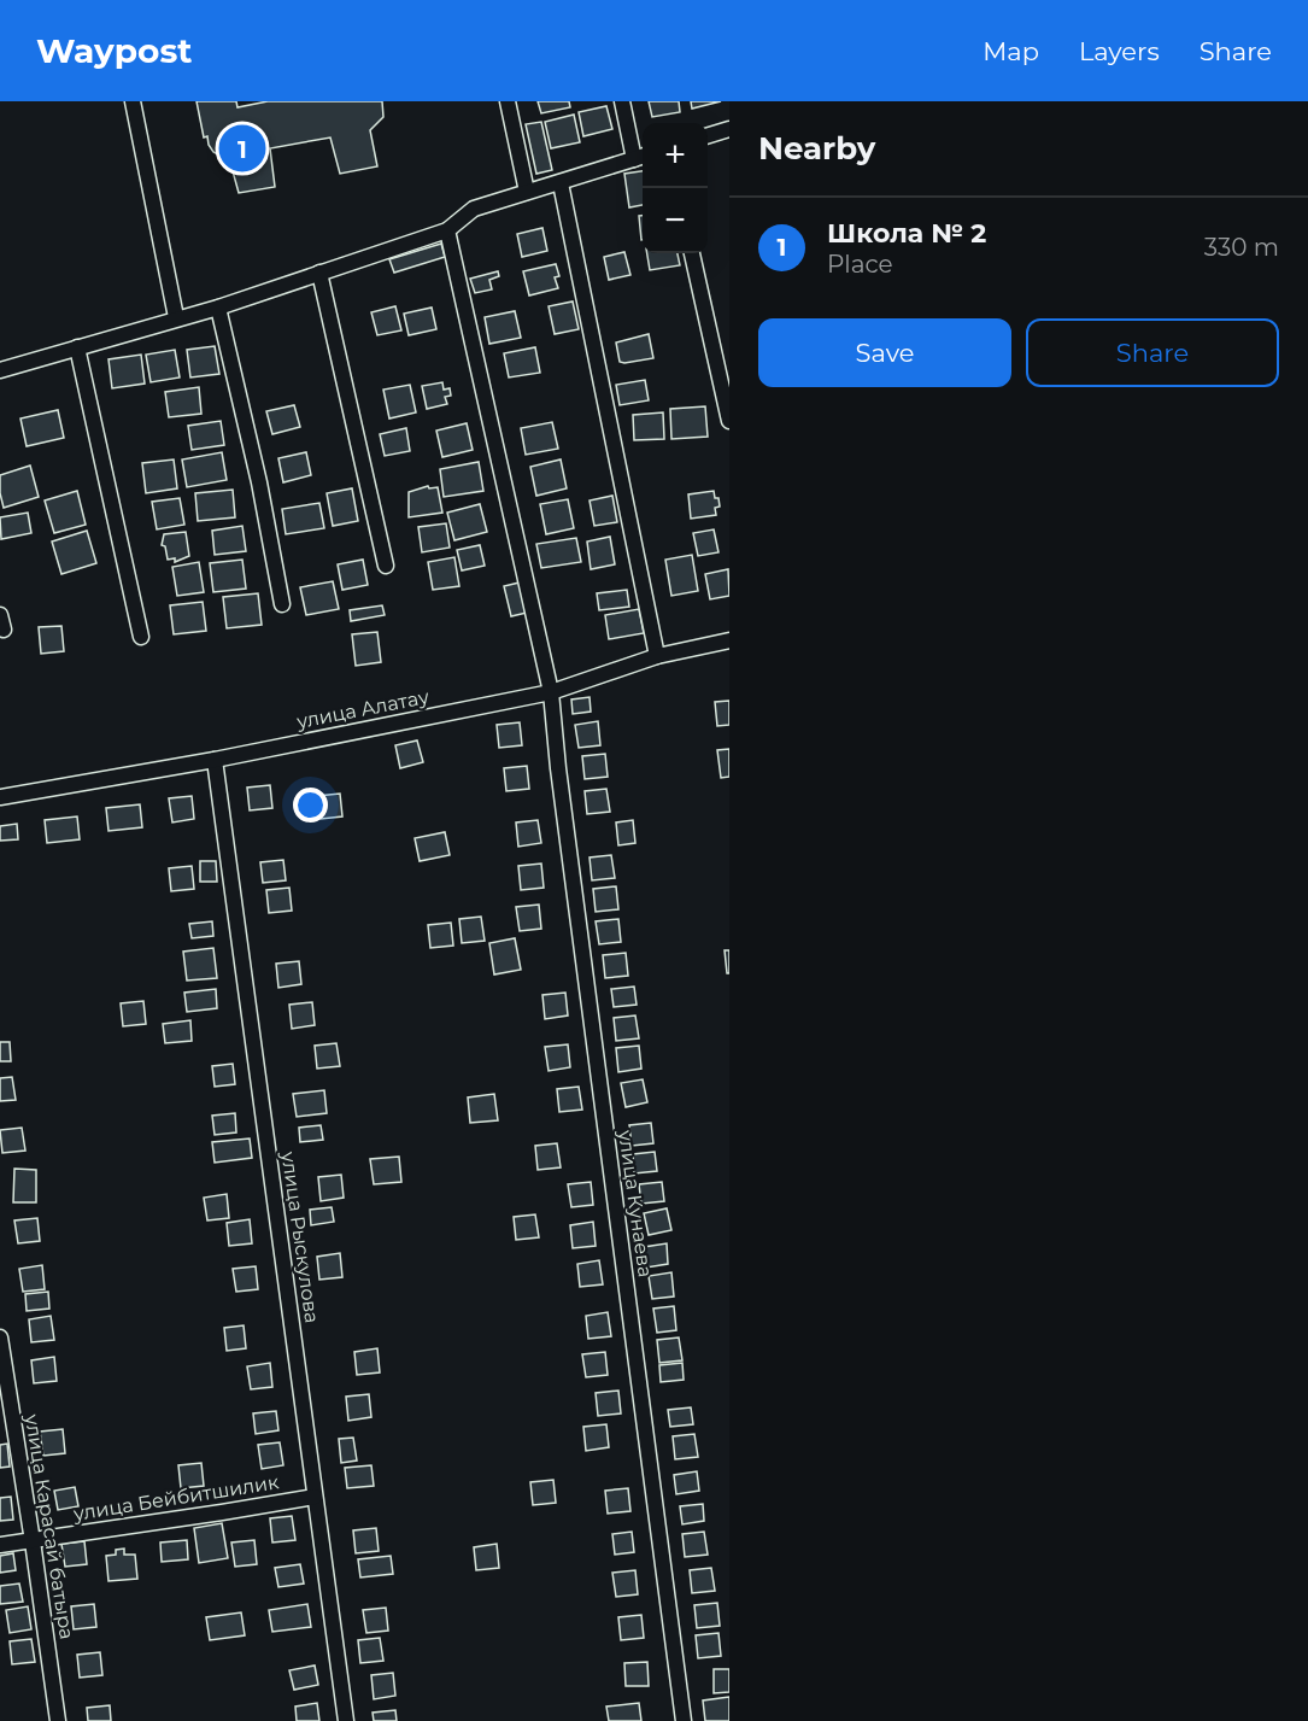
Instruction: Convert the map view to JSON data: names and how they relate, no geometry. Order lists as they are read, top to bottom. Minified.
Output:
{"streets":{"street":["улица Алатау","улица Кунаева","улица Рыскулова","улица Бейбитшилик","улица Карасай батыра"]},"crossings":[["улица Алатау","улица Кунаева"],["улица Алатау","улица Рыскулова"],["улица Рыскулова","улица Бейбитшилик"],["улица Бейбитшилик","улица Карасай батыра"]],"page":{"header":"Waypost","nav":["Map","Layers","Share"],"heading":"Nearby","pins":"1","map_buttons":["+","−"],"list":[{"mark":"1","name":"Школа № 2","note":"Place","value":"330 m"}],"buttons":["Save","Share"]}}
